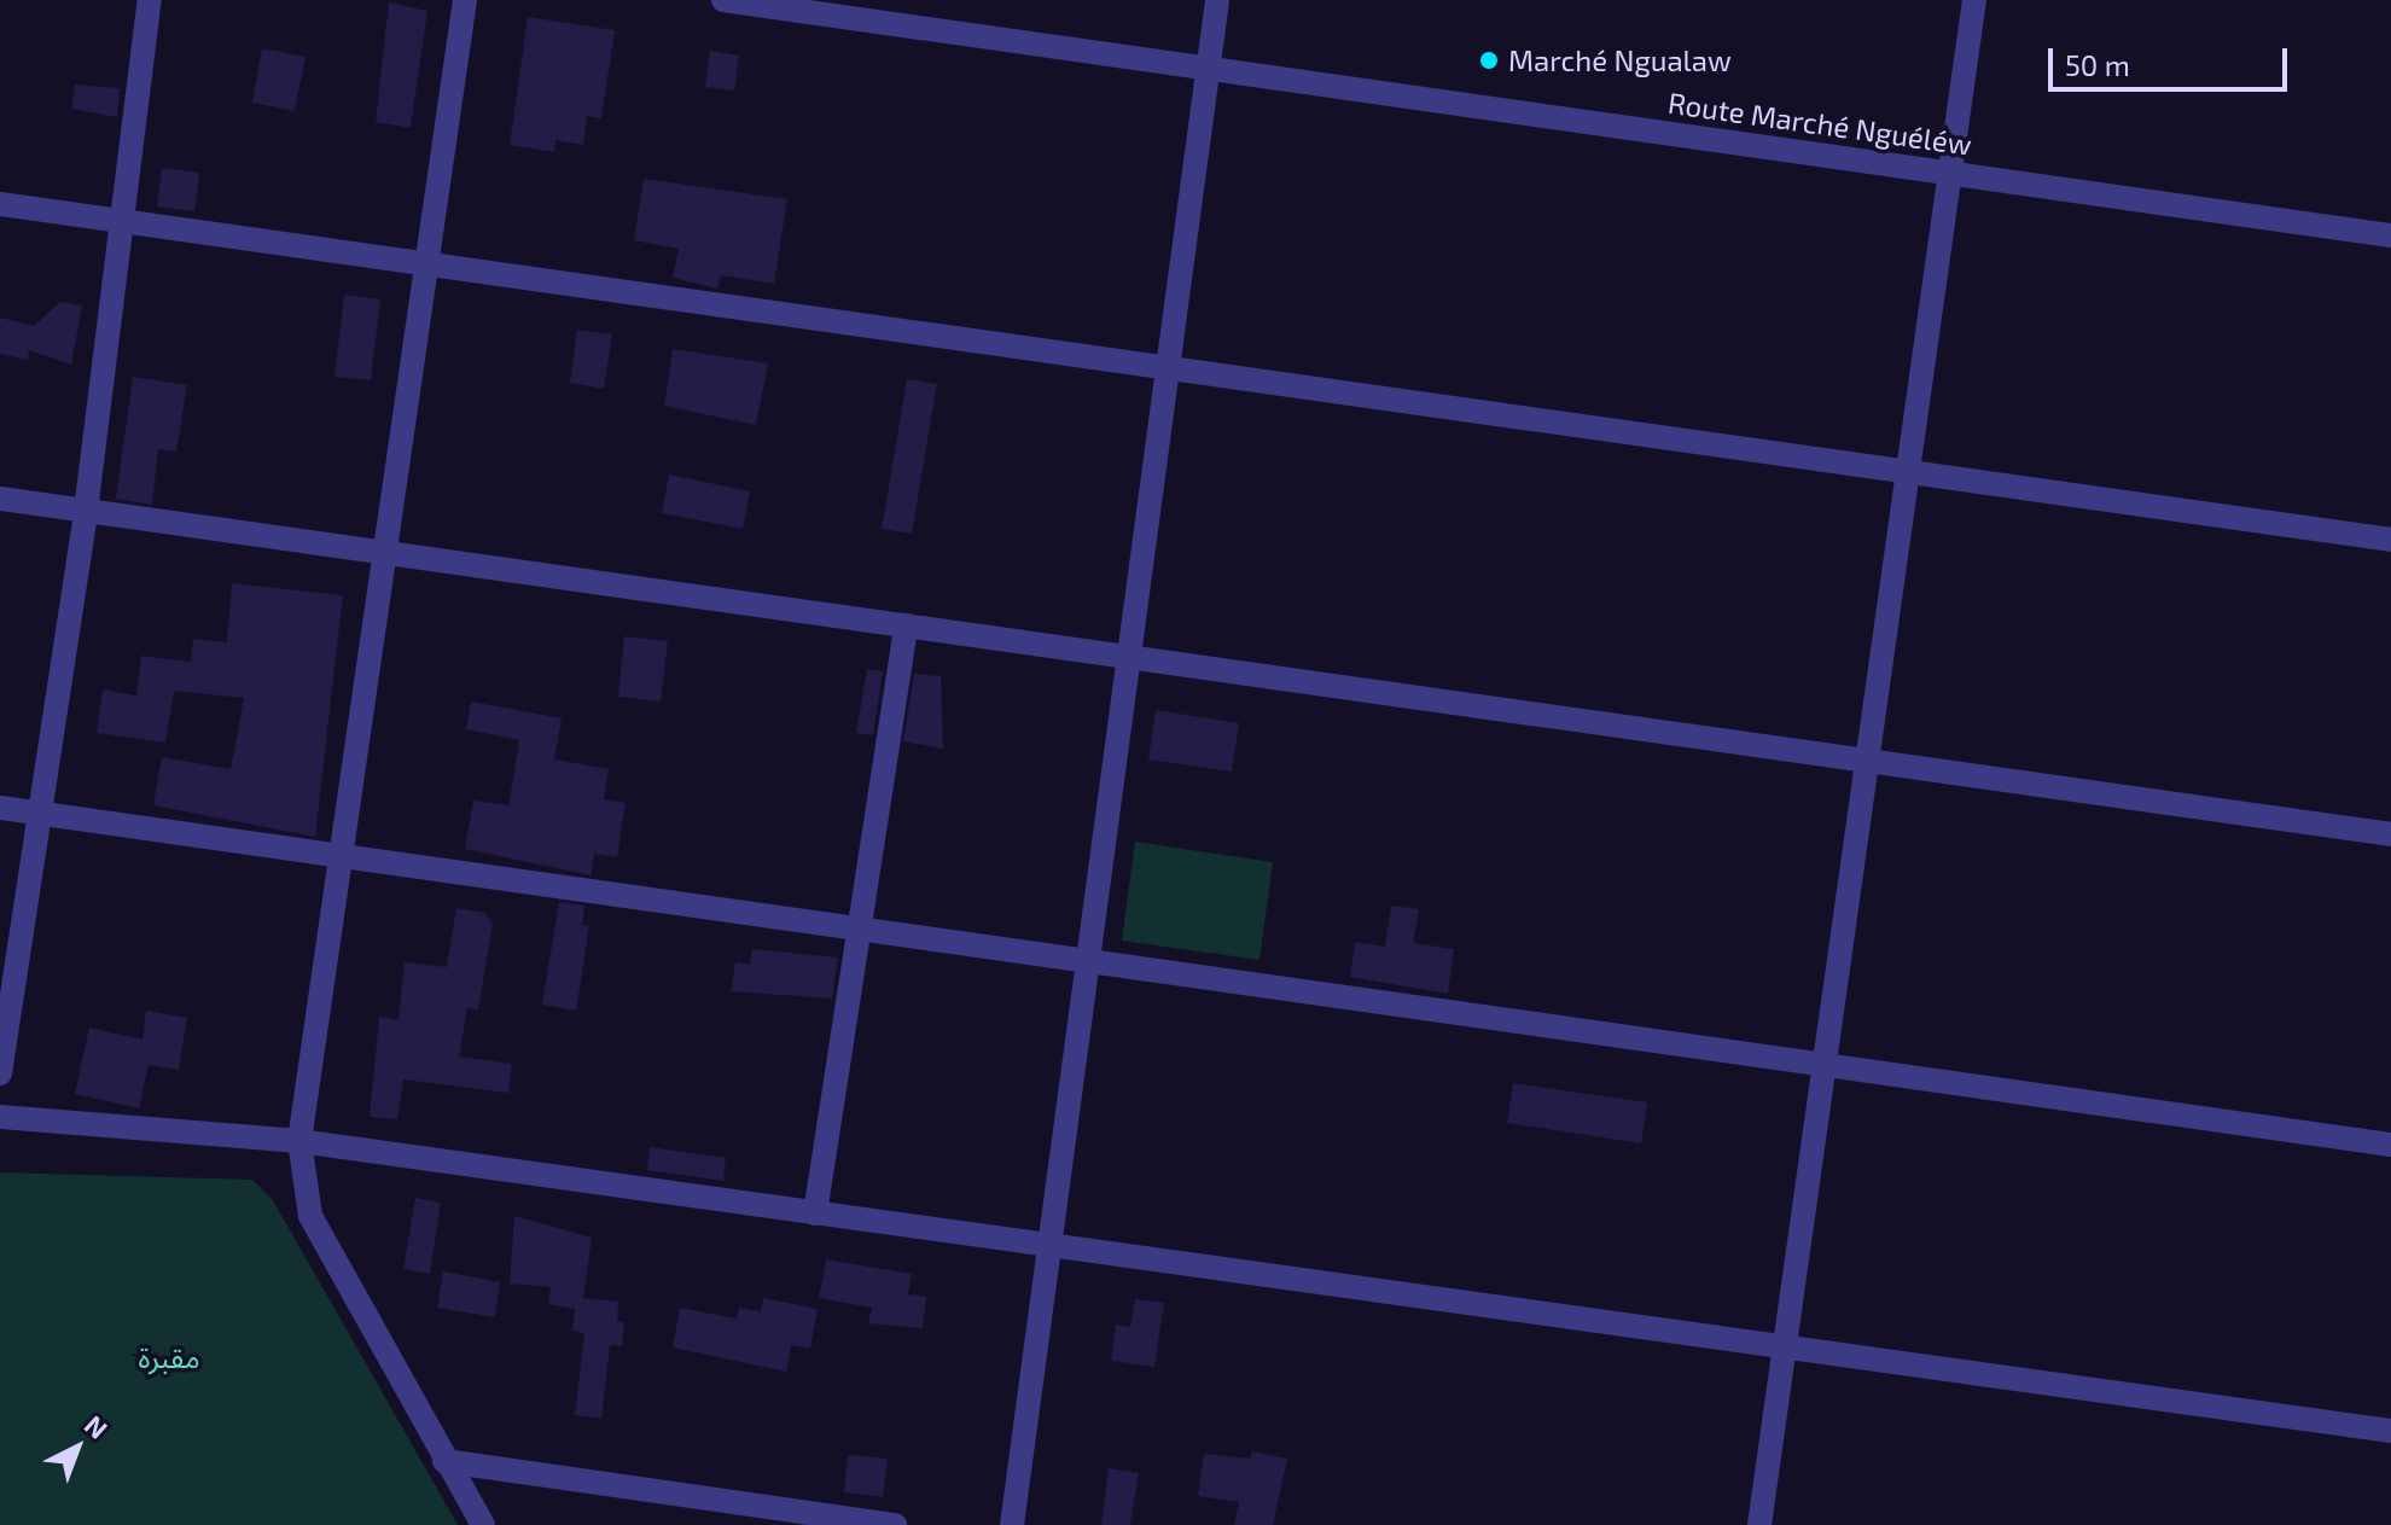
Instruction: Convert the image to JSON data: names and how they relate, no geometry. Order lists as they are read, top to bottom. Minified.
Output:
{"streets":{"street":["Route Marché Nguéléw"]},"parks":["مقبرة"],"places":["Marché Ngualaw"],"scale_bar":"50 m","north":"top right"}
